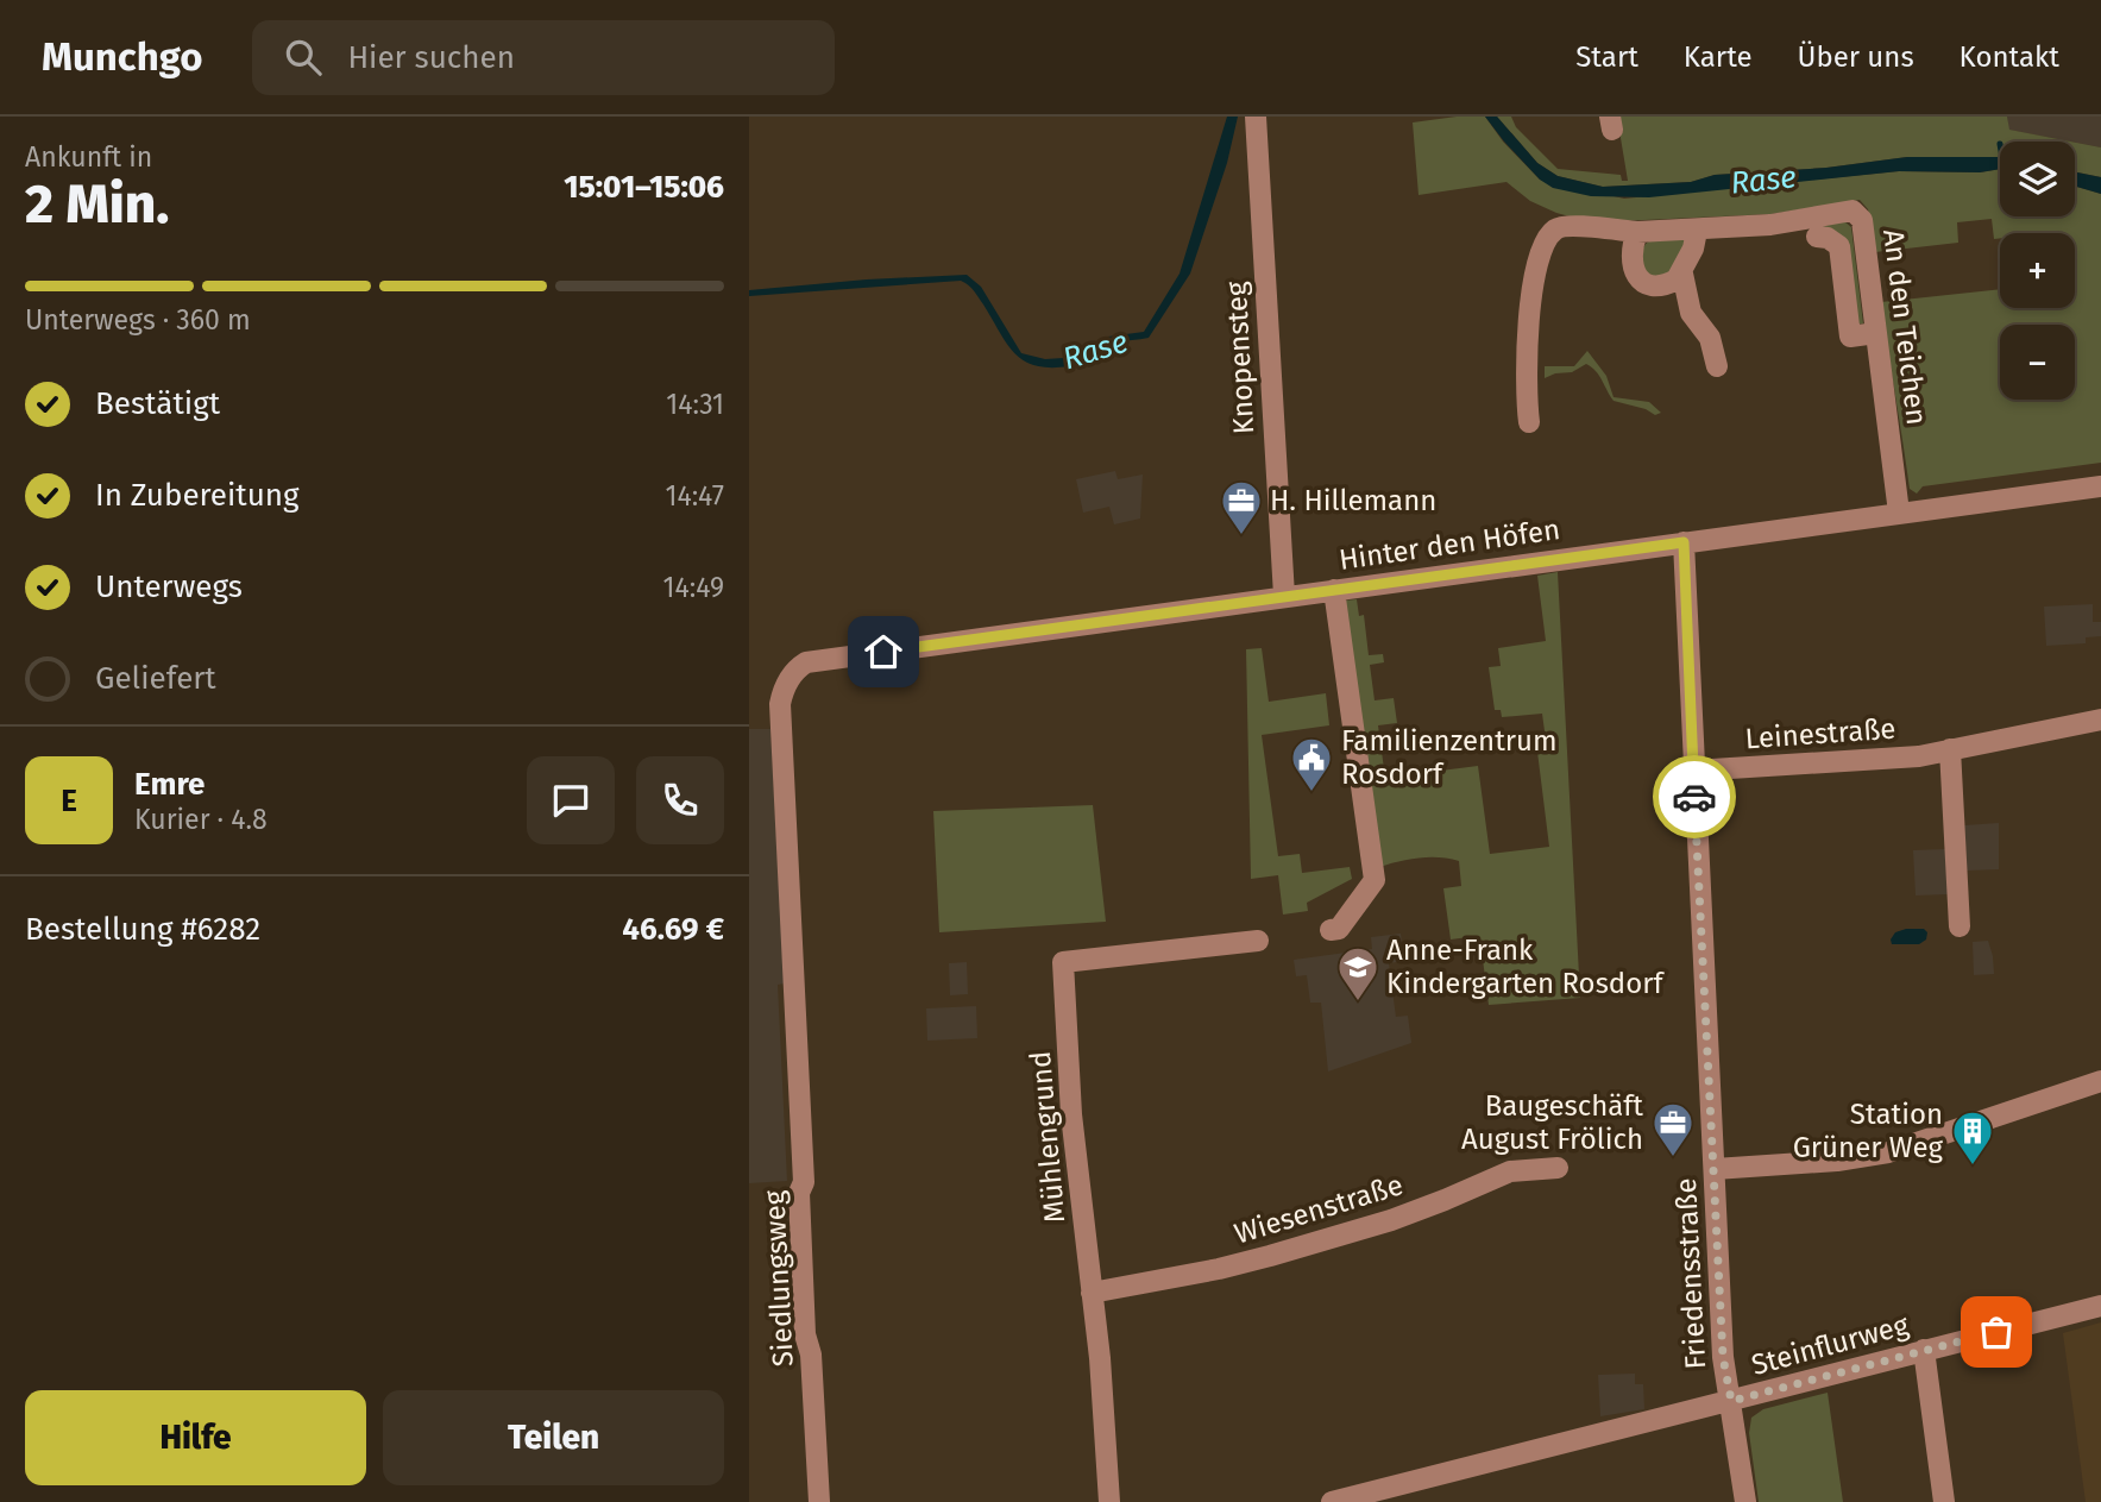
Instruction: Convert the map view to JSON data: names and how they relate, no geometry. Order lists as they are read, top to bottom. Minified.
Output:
{"streets":{"street":["An den Teichen","Knopensteg","Hinter den Höfen","Leinestraße","Mühlengrund","Wiesenstraße","Friedensstraße","Siedlungsweg","Steinflurweg"]},"crossings":[["An den Teichen","Hinter den Höfen"],["Knopensteg","Hinter den Höfen"],["Hinter den Höfen","Friedensstraße"],["Hinter den Höfen","Siedlungsweg"],["Leinestraße","Friedensstraße"],["Mühlengrund","Wiesenstraße"],["Friedensstraße","Steinflurweg"]],"water":["Rase"],"places":{"office":["H. Hillemann","Baugeschäft August Frölich"],"public building":["Familienzentrum Rosdorf"],"school or university":["Anne-Frank Kindergarten Rosdorf"],"building":["Station Grüner Weg"]},"page":{"header":"Munchgo","search":"Hier suchen","nav":["Start","Karte","Über uns","Kontakt"],"heading":["2 Min.","Ankunft in","15:01–15:06"],"panel":["Emre","Kurier · 4.8","Bestellung #6282","46.69 €"],"map_buttons":["+","−"],"bar":"Unterwegs · 360 m","list":[["Bestätigt","14:31"],["In Zubereitung","14:47"],["Unterwegs","14:49"],"Geliefert"],"round":"E","buttons":["Hilfe","Teilen"]}}
